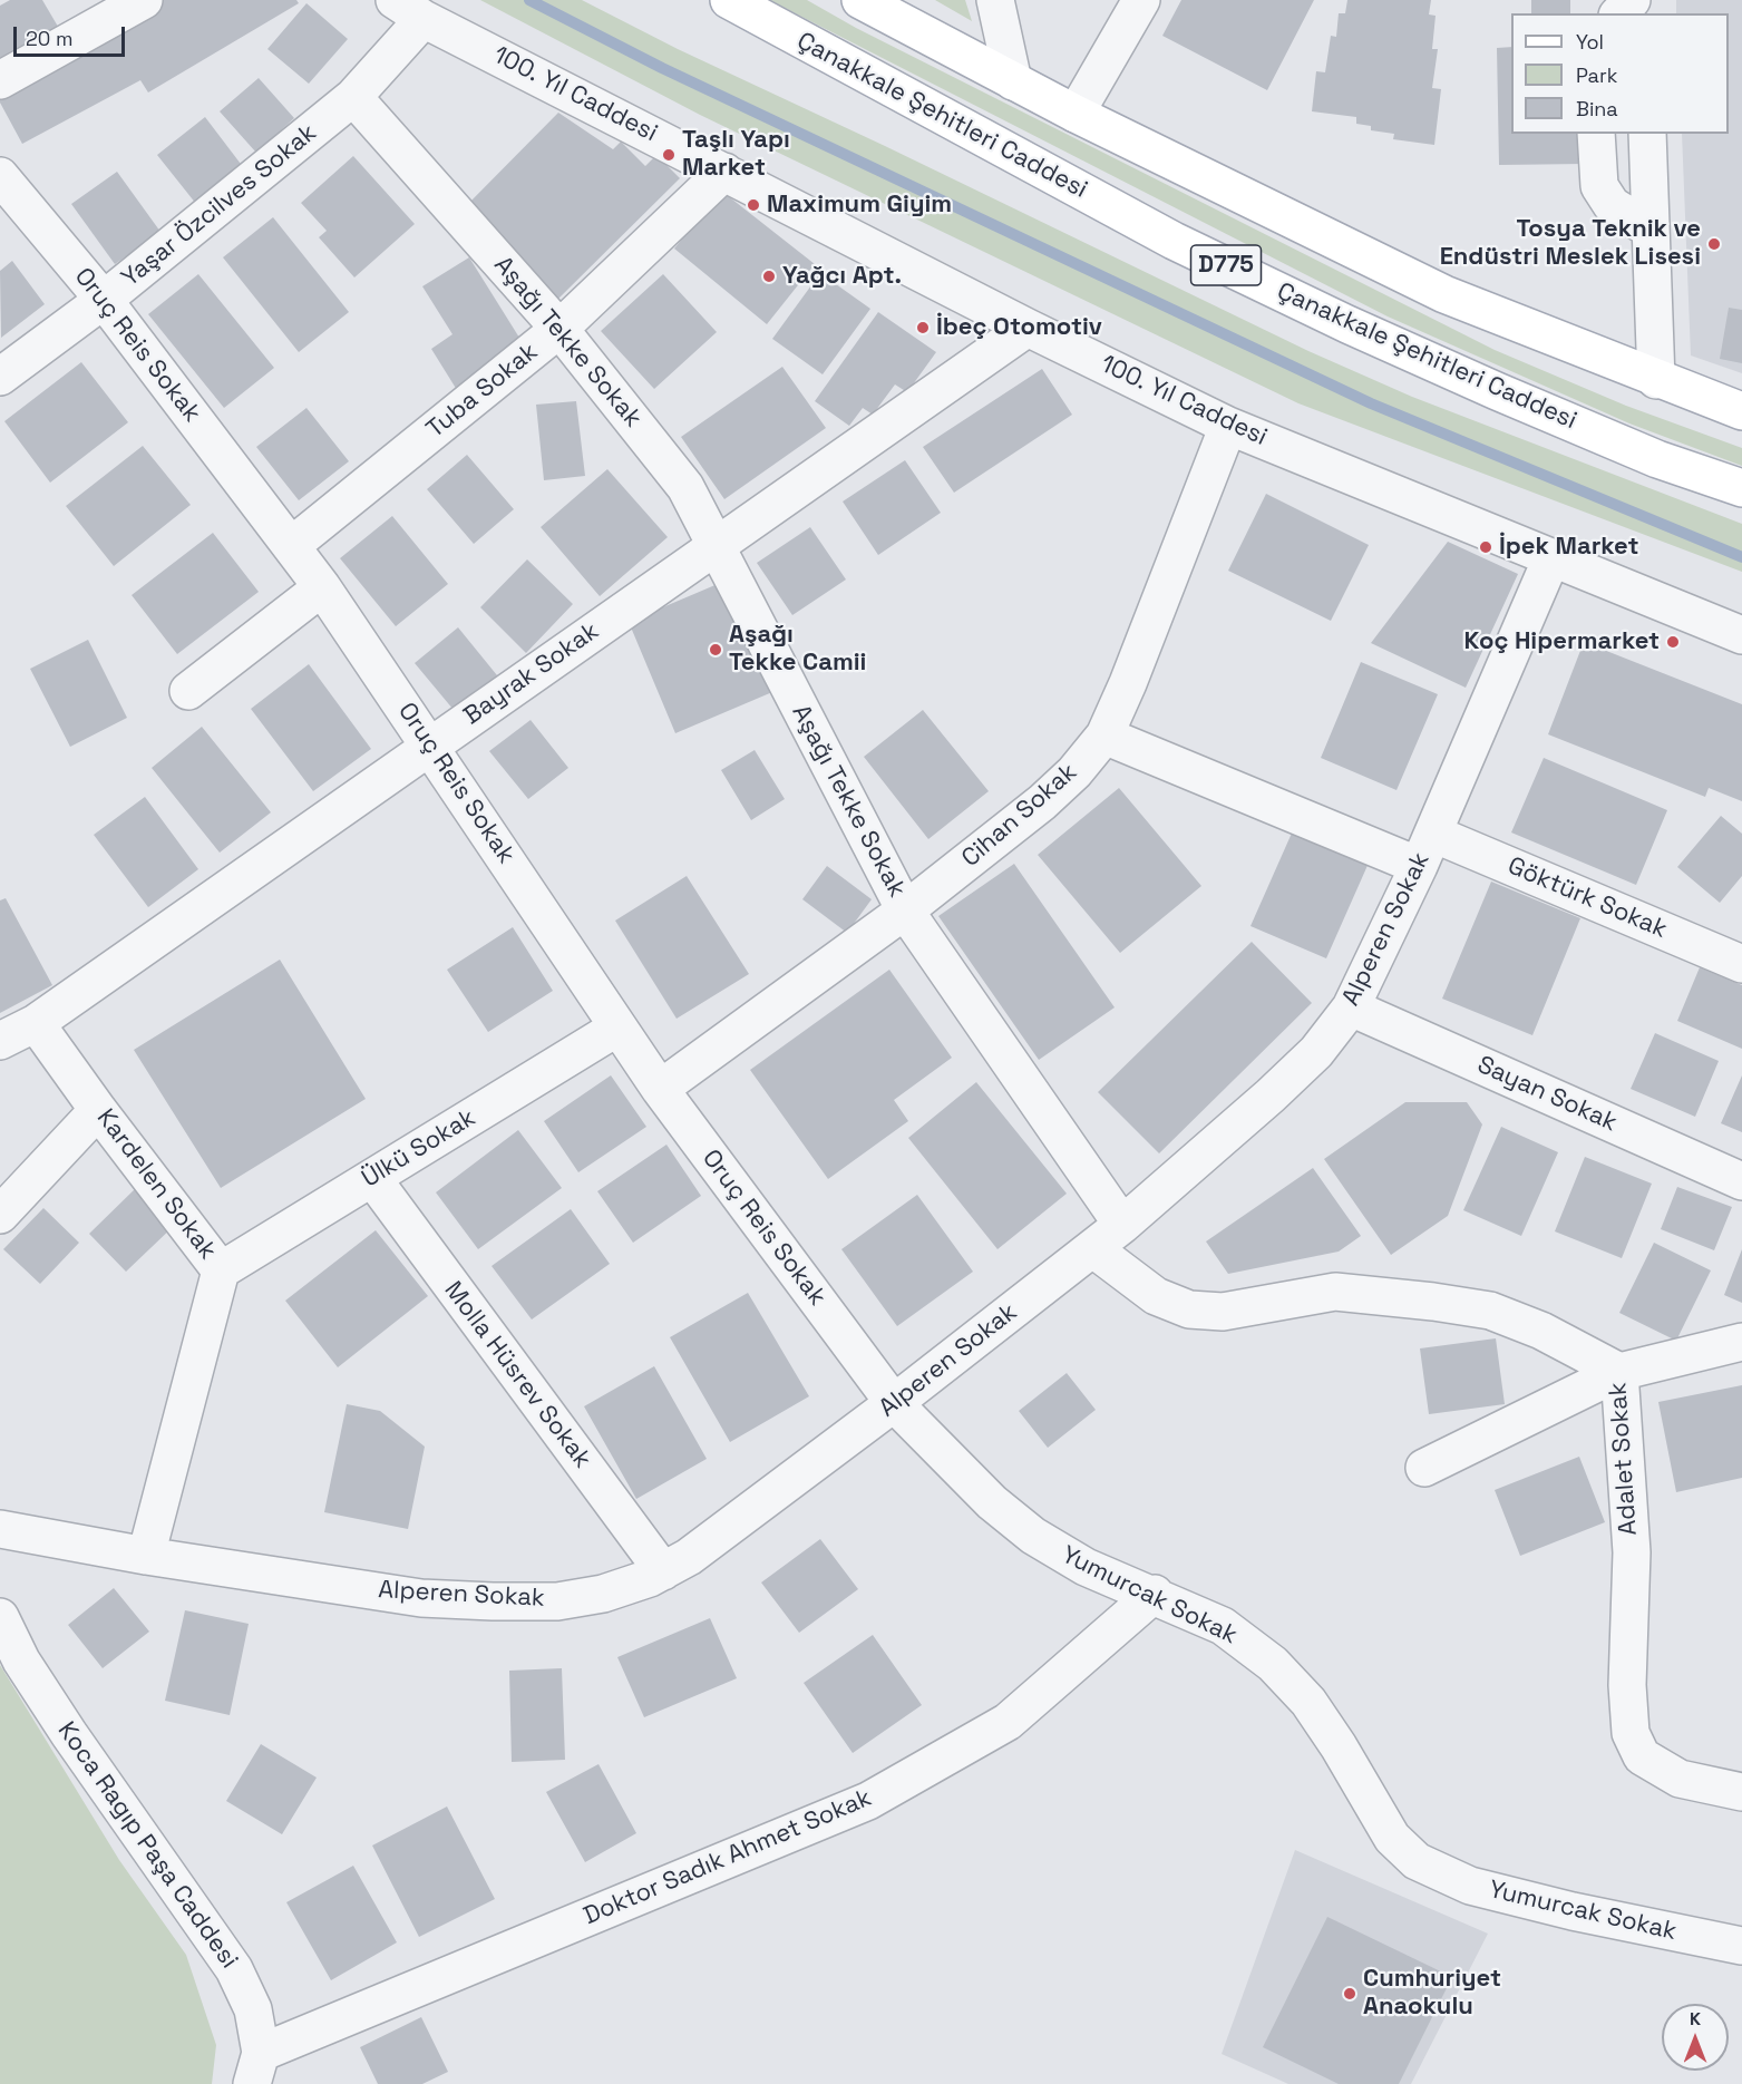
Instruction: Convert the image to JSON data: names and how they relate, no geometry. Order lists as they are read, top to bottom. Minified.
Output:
{"streets":{"main road":["Çanakkale Şehitleri Caddesi","D775"],"street":["100. Yıl Caddesi","Yaşar Özcilves Sokak","Aşağı Tekke Sokak","Oruç Reis Sokak","Tuba Sokak","Bayrak Sokak","Cihan Sokak","Göktürk Sokak","Alperen Sokak","Sayan Sokak","Ülkü Sokak","Kardelen Sokak","Molla Hüsrev Sokak","Adalet Sokak","Yumurcak Sokak","Koca Ragıp Paşa Caddesi","Doktor Sadık Ahmet Sokak"]},"crossings":[["100. Yıl Caddesi","Yaşar Özcilves Sokak"],["100. Yıl Caddesi","Tuba Sokak"],["100. Yıl Caddesi","Bayrak Sokak"],["100. Yıl Caddesi","Cihan Sokak"],["100. Yıl Caddesi","Alperen Sokak"],["Yaşar Özcilves Sokak","Aşağı Tekke Sokak"],["Yaşar Özcilves Sokak","Oruç Reis Sokak"],["Aşağı Tekke Sokak","Tuba Sokak"],["Aşağı Tekke Sokak","Bayrak Sokak"],["Aşağı Tekke Sokak","Cihan Sokak"],["Aşağı Tekke Sokak","Alperen Sokak"],["Oruç Reis Sokak","Tuba Sokak"],["Oruç Reis Sokak","Bayrak Sokak"],["Oruç Reis Sokak","Cihan Sokak"],["Oruç Reis Sokak","Alperen Sokak"],["Oruç Reis Sokak","Ülkü Sokak"],["Oruç Reis Sokak","Yumurcak Sokak"],["Bayrak Sokak","Kardelen Sokak"],["Cihan Sokak","Göktürk Sokak"],["Göktürk Sokak","Alperen Sokak"],["Alperen Sokak","Sayan Sokak"],["Alperen Sokak","Kardelen Sokak"],["Alperen Sokak","Molla Hüsrev Sokak"],["Alperen Sokak","Adalet Sokak"],["Alperen Sokak","Yumurcak Sokak"],["Ülkü Sokak","Kardelen Sokak"],["Ülkü Sokak","Molla Hüsrev Sokak"],["Yumurcak Sokak","Doktor Sadık Ahmet Sokak"],["Koca Ragıp Paşa Caddesi","Doktor Sadık Ahmet Sokak"]],"places":["Taşlı Yapı Market","Maximum Giyim","Tosya Teknik ve Endüstri Meslek Lisesi","Yağcı Apt.","İbeç Otomotiv","İpek Market","Koç Hipermarket","Aşağı Tekke Camii","Cumhuriyet Anaokulu"],"legend":["Yol","Park","Bina"],"scale_bar":"20 m","north":"top"}
